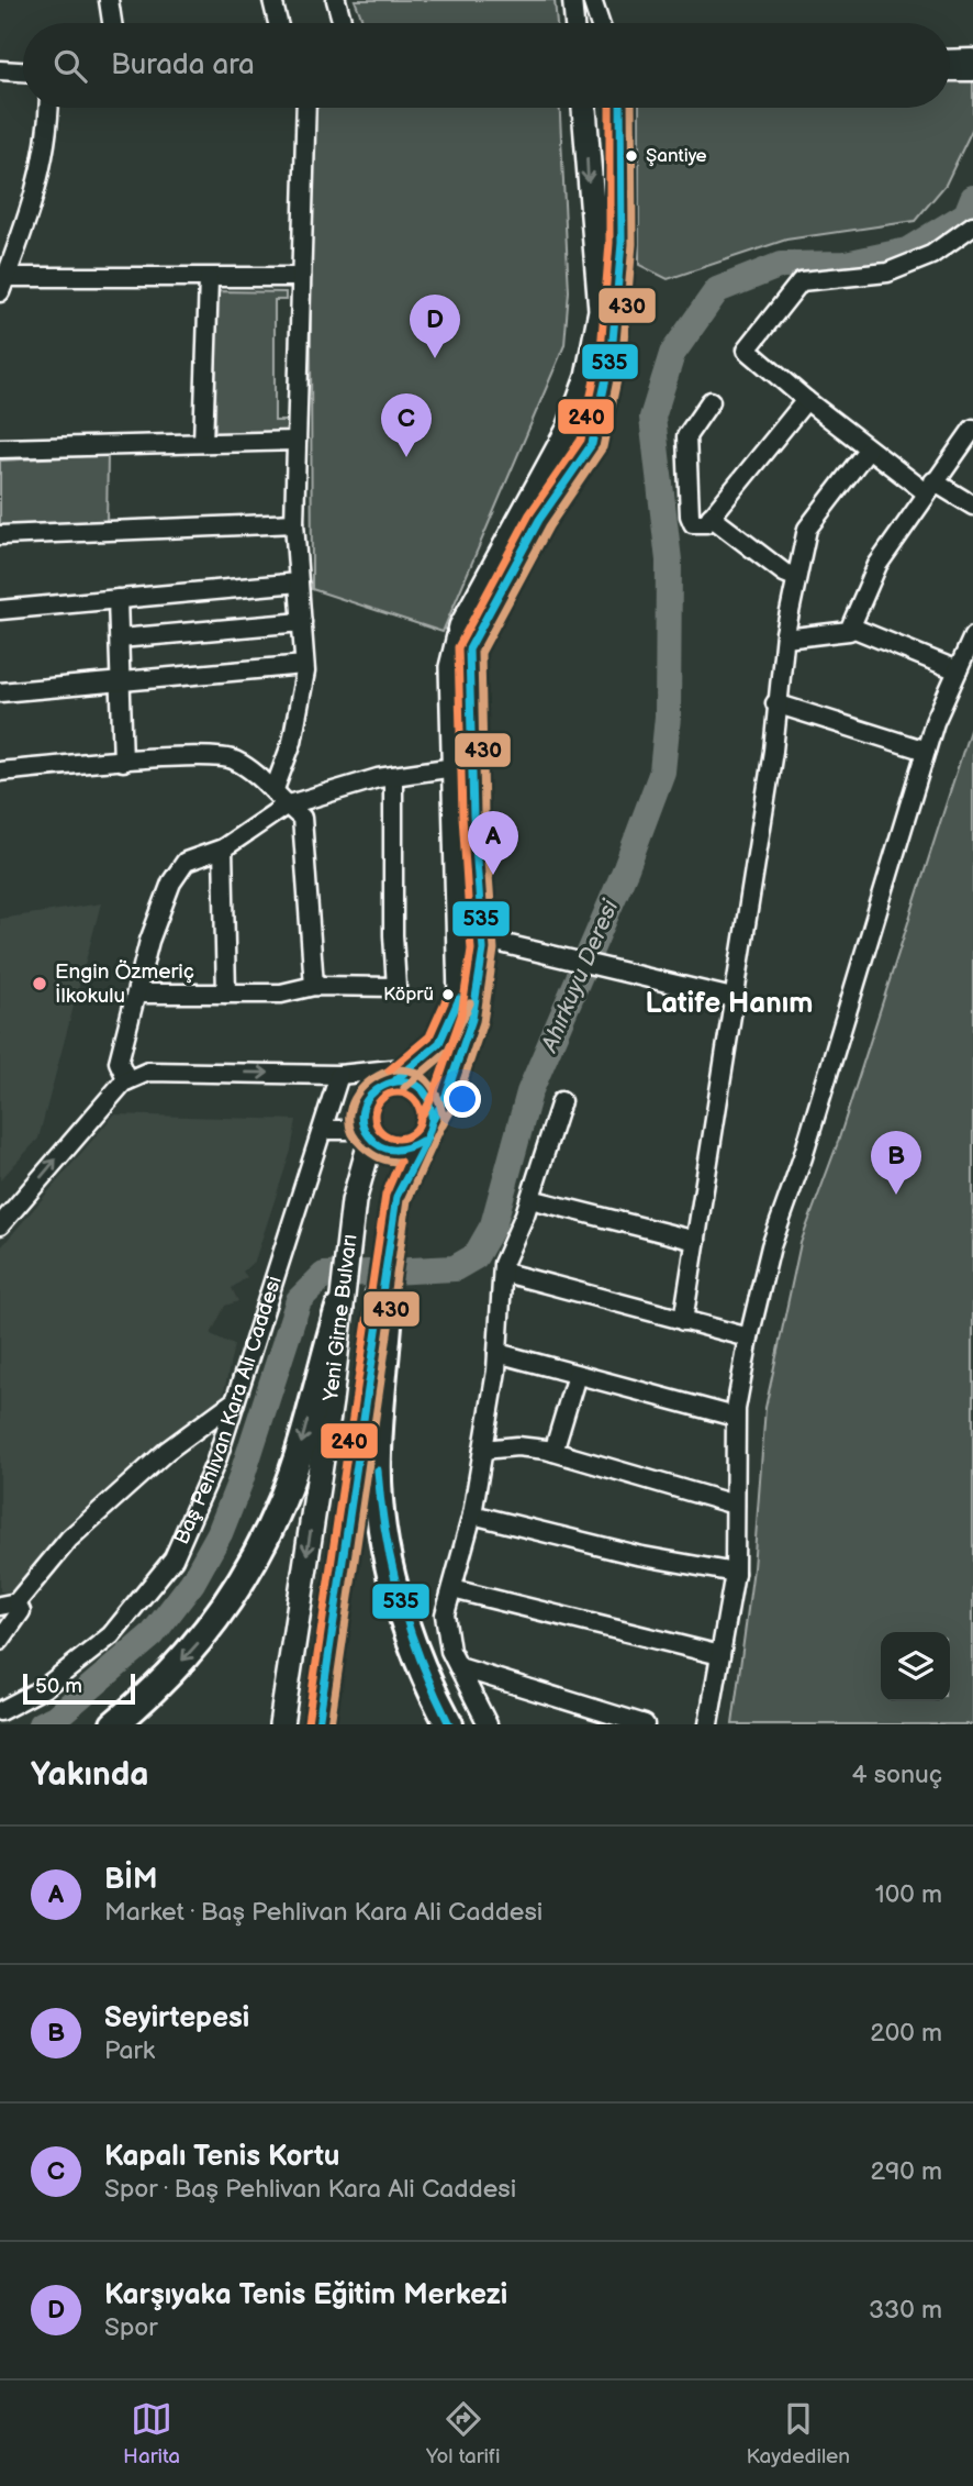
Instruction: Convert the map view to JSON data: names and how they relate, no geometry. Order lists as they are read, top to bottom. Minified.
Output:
{"streets":{"main road":["Yeni Girne Bulvarı"],"street":["Baş Pehlivan Kara Ali Caddesi"]},"districts":["Latife Hanım"],"water":["Ahırkuyu Deresi"],"places":["Şantiye","Engin Özmeriç İlkokulu","Köprü"],"lines":["transit line 535","transit line 430","transit line 240"],"scale_bar":"50 m","page":{"search":"Burada ara","pins":["D","C","A","B"],"scale":"50 m","heading":["Yakında","4 sonuç"],"list":[{"mark":"A","name":"BİM","note":"Market · Baş Pehlivan Kara Ali Caddesi","value":"100 m"},{"mark":"B","name":"Seyirtepesi","note":"Park","value":"200 m"},{"mark":"C","name":"Kapalı Tenis Kortu","note":"Spor · Baş Pehlivan Kara Ali Caddesi","value":"290 m"},{"mark":"D","name":"Karşıyaka Tenis Eğitim Merkezi","note":"Spor","value":"330 m"}],"nav":["Harita","Yol tarifi","Kaydedilen"]}}
